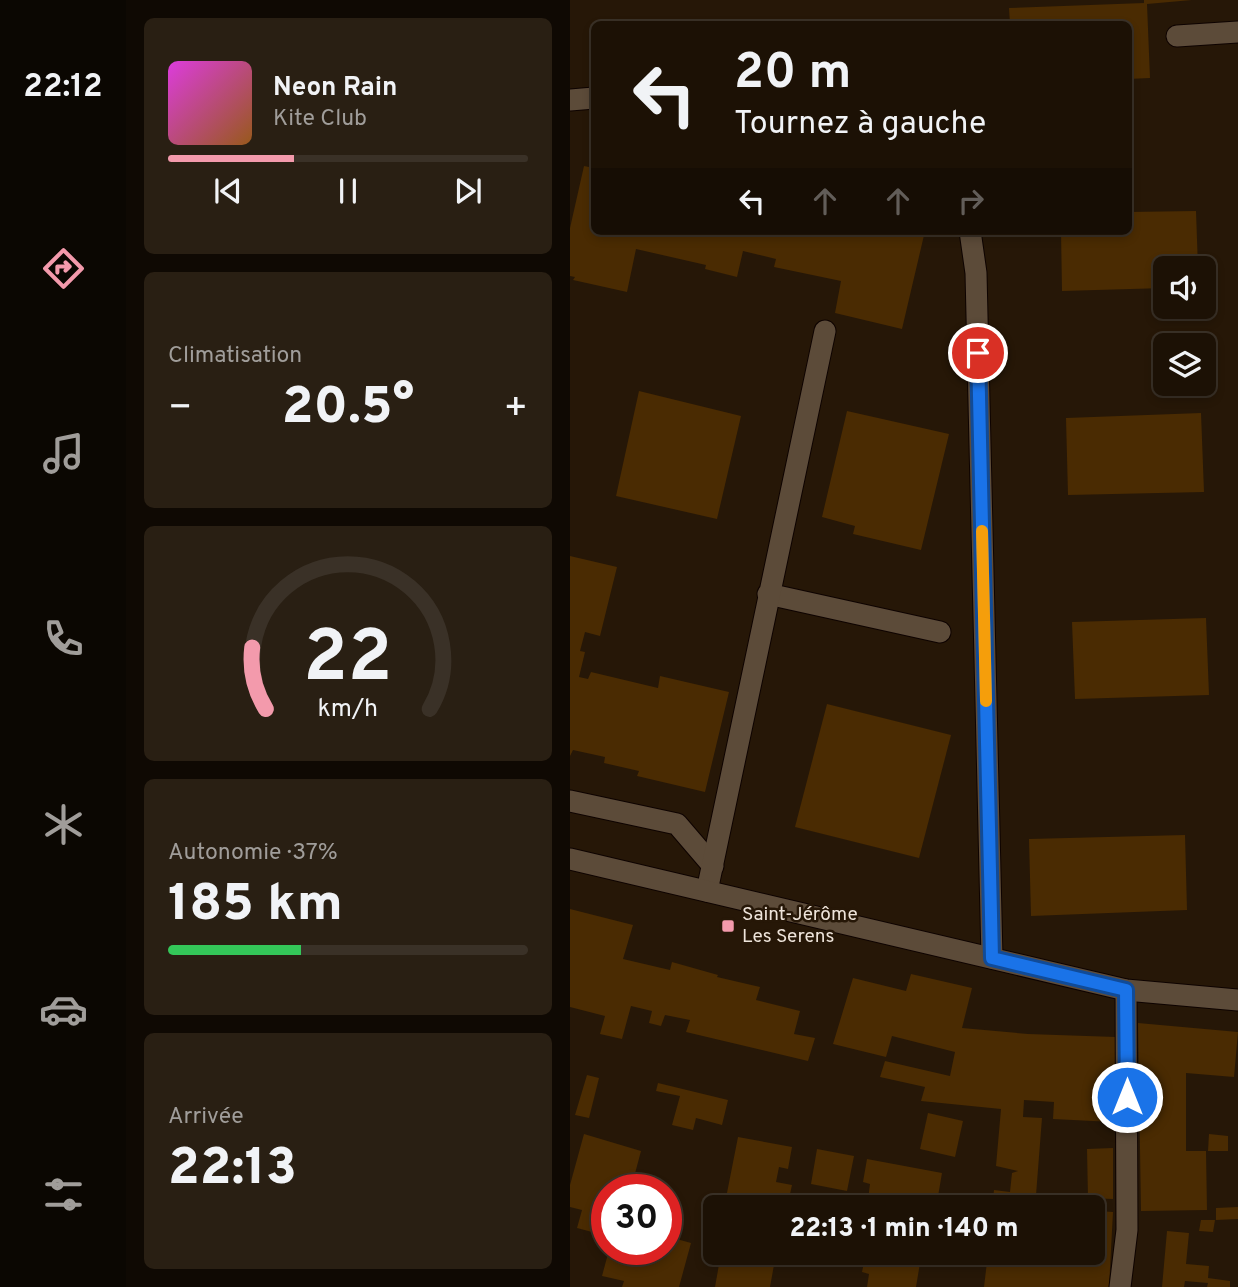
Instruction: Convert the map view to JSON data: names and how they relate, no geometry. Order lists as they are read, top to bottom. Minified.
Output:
{"places":{"transit":["Saint-Jérôme Les Serens"]},"page":{"tabs":"22:12","turn":["20 m","Tournez à gauche"],"song":["Neon Rain","Kite Club"],"tile":["Climatisation",["Autonomie · 37%","185 km"],["Arrivée","22:13"]],"heat":["−","20.5°","+"],"limit":"30","trip":"22:13 · 1 min · 140 m","gauge":["22","km/h"]}}
